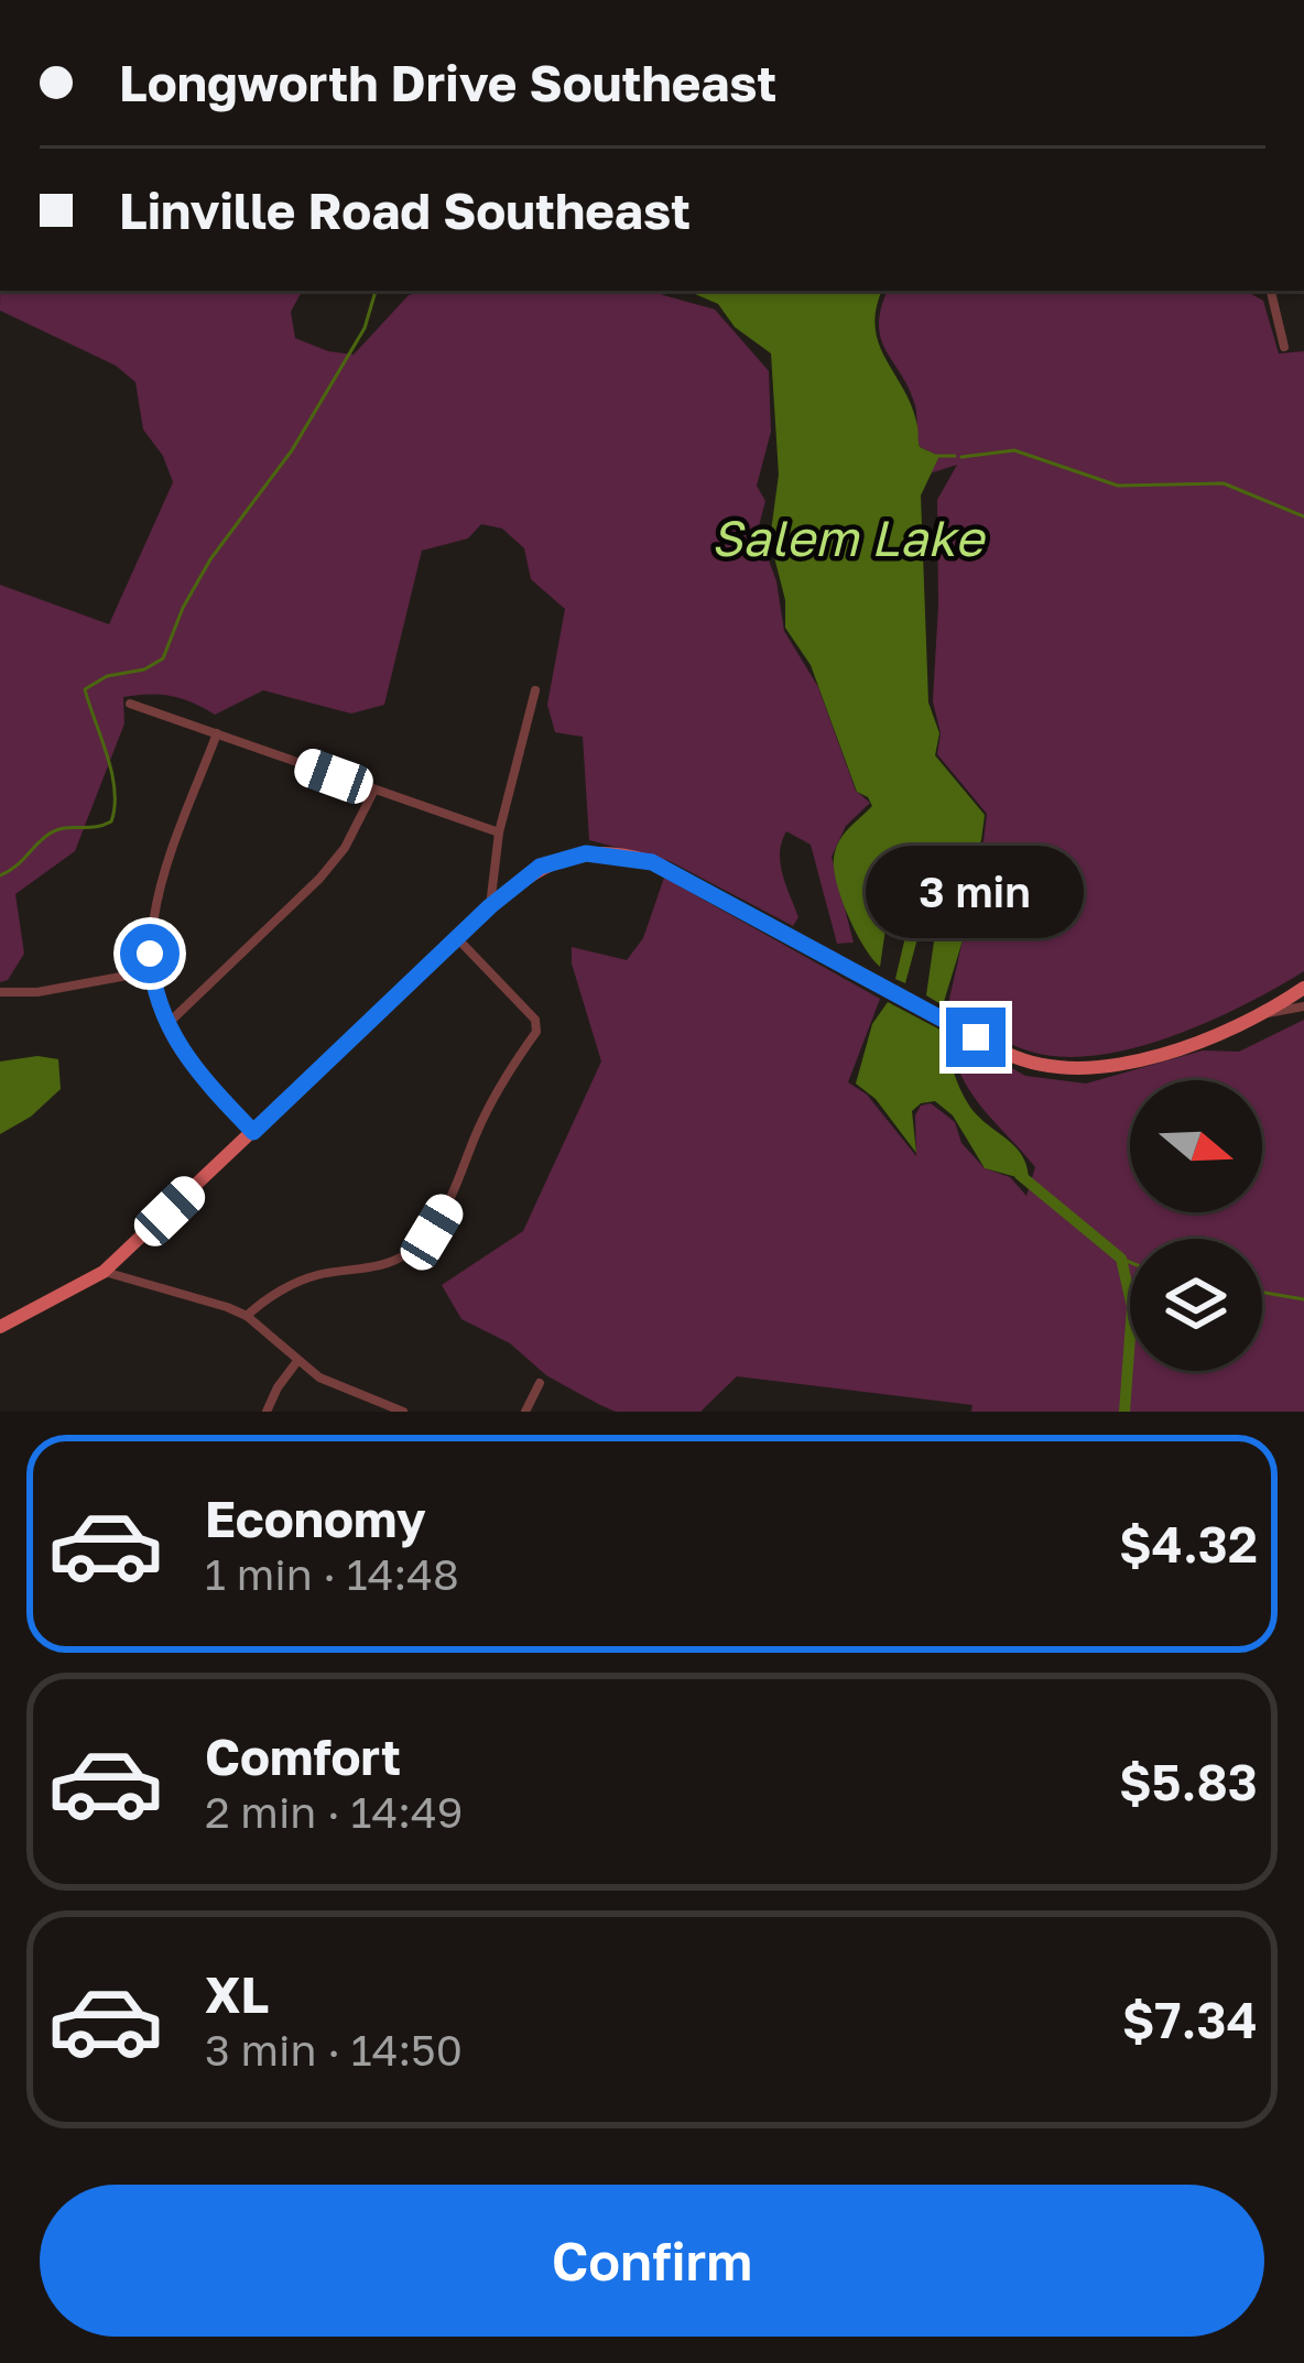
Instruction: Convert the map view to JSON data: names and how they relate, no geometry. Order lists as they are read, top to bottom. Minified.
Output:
{"water":["Salem Lake"],"north":"right","page":{"banner":["Longworth Drive Southeast","Linville Road Southeast"],"bubble":"3 min","list":[{"name":"Economy","note":"1 min · 14:48","value":"$4.32"},{"name":"Comfort","note":"2 min · 14:49","value":"$5.83"},{"name":"XL","note":"3 min · 14:50","value":"$7.34"}],"buttons":"Confirm"}}
